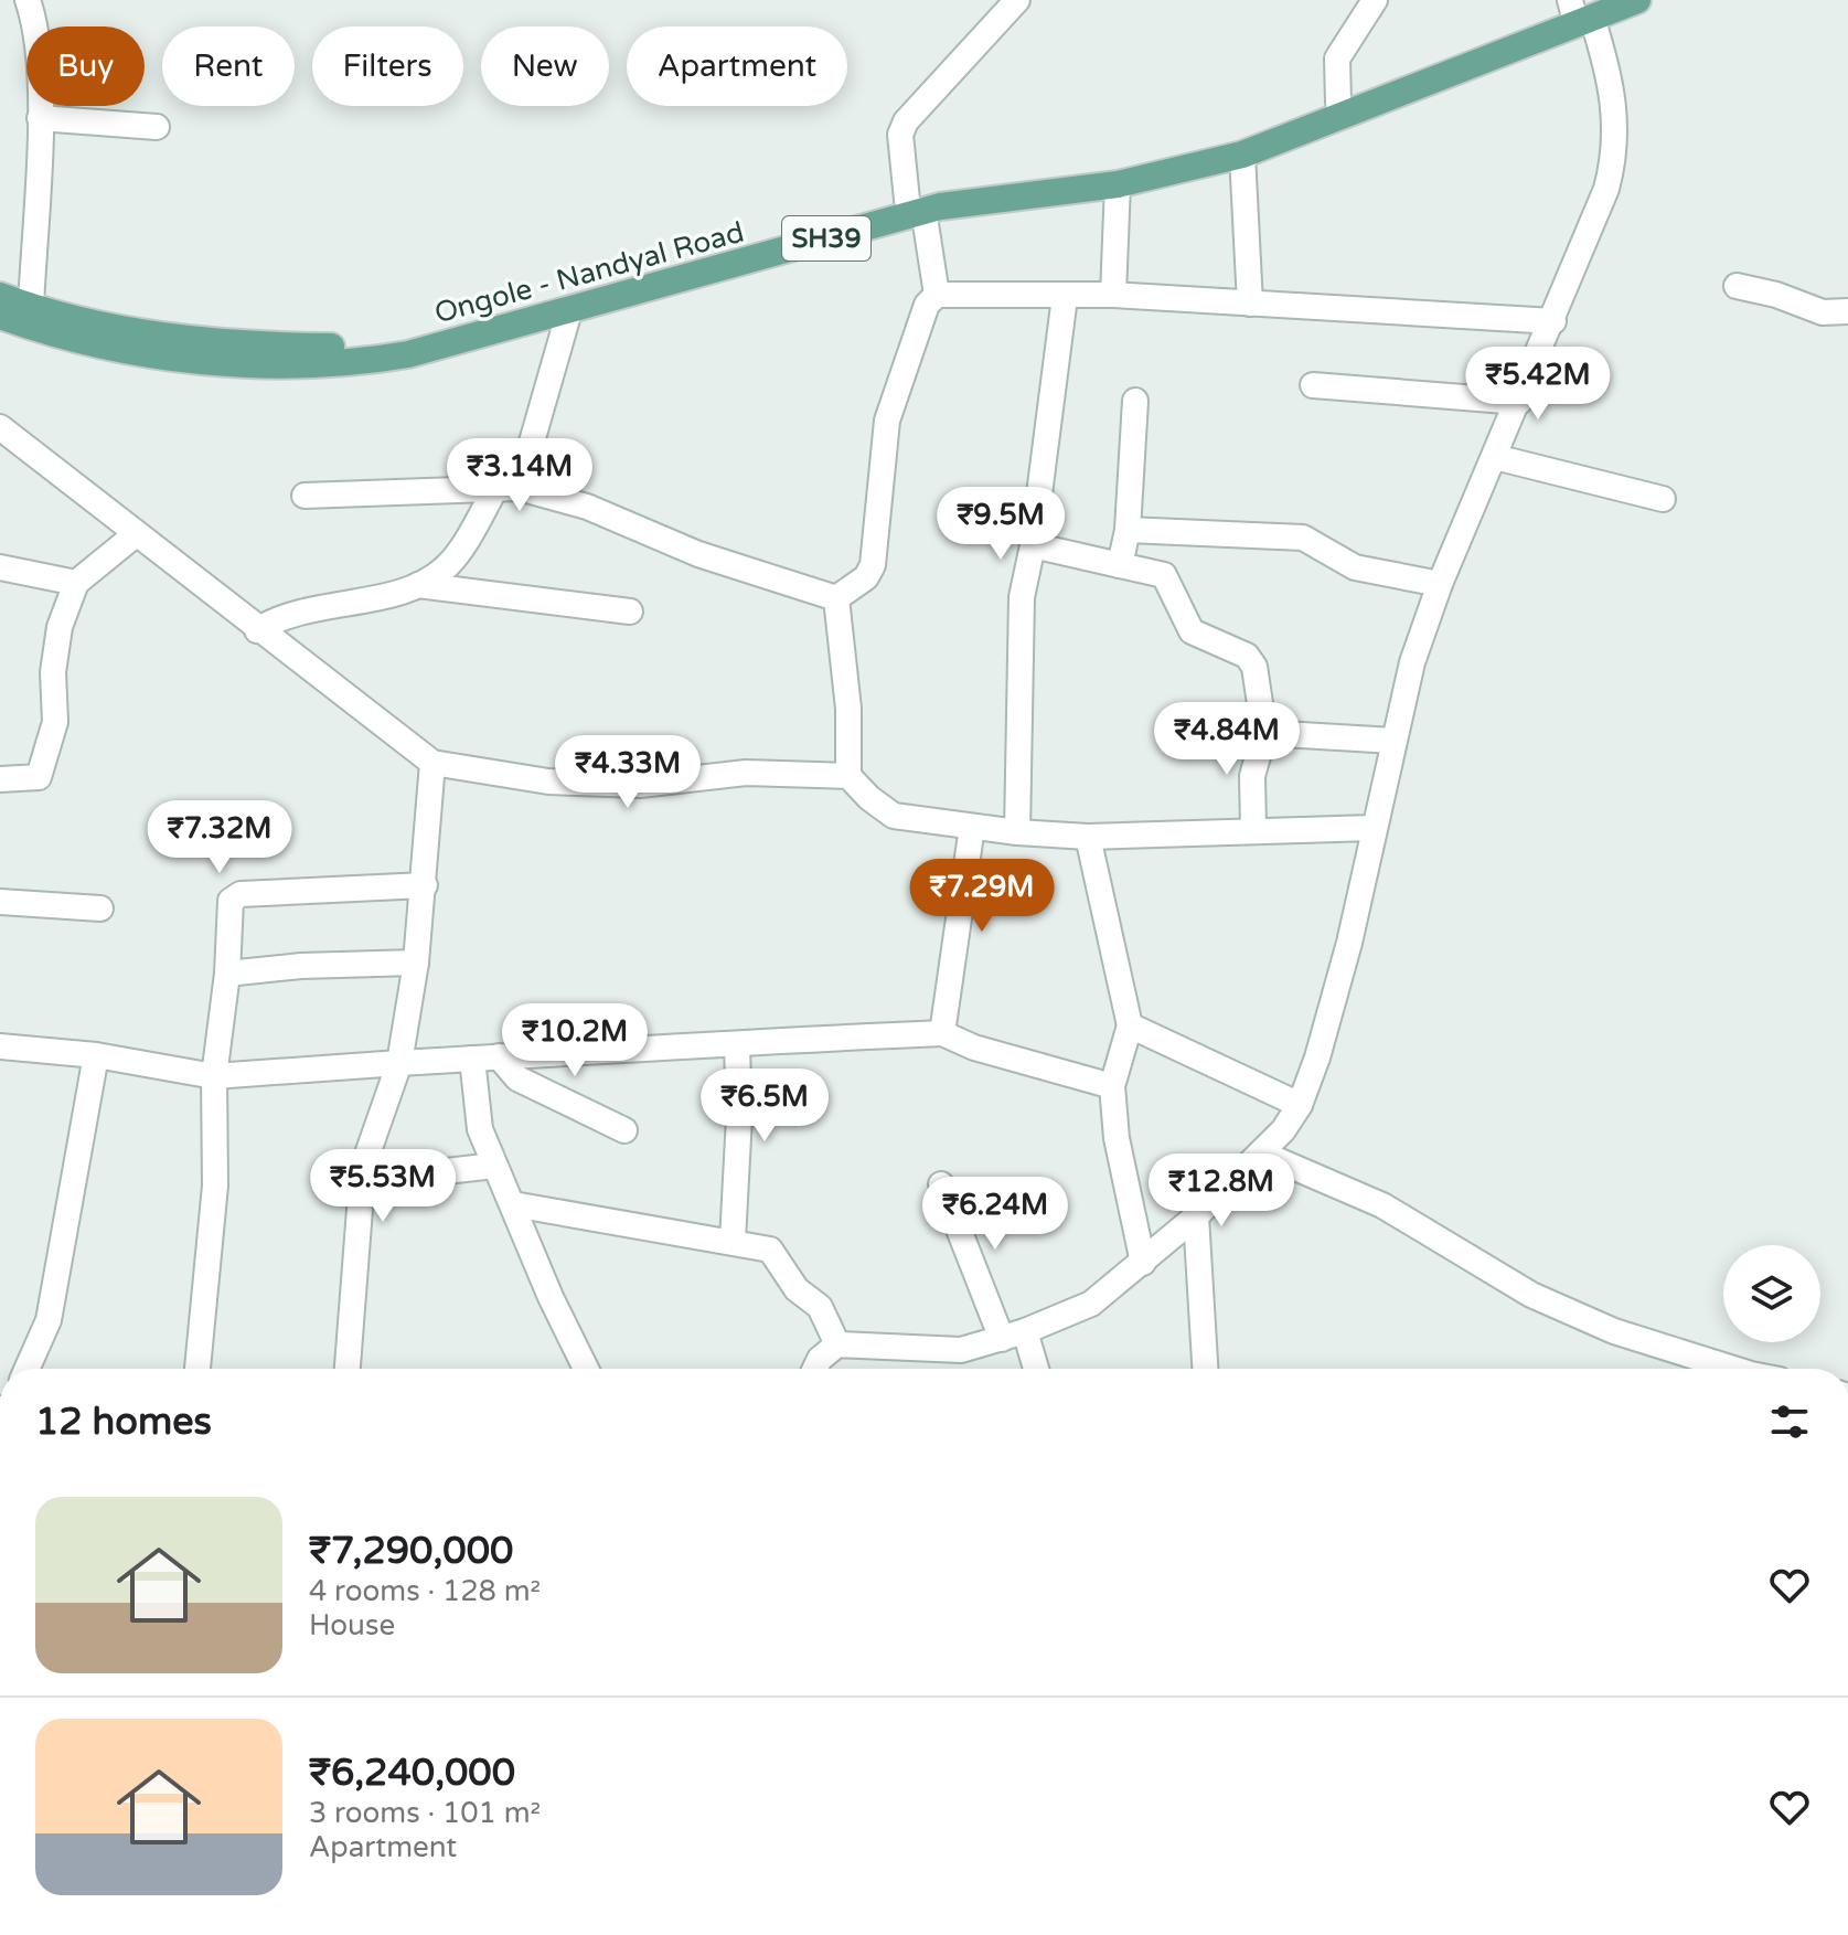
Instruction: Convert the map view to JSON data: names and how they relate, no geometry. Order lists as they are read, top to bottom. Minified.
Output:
{"streets":{"main road":["SH39","Ongole - Nandyal Road"]},"page":{"chip":["Buy","Rent","Filters","New","Apartment"],"price":["₹5.42M","₹3.14M","₹9.5M","₹4.84M","₹4.33M","₹7.32M","₹7.29M","₹10.2M","₹6.5M","₹5.53M","₹12.8M","₹6.24M"],"heading":"12 homes","list":[{"name":"₹7,290,000","note":"4 rooms · 128 m² · House"},{"name":"₹6,240,000","note":"3 rooms · 101 m² · Apartment"}]}}
